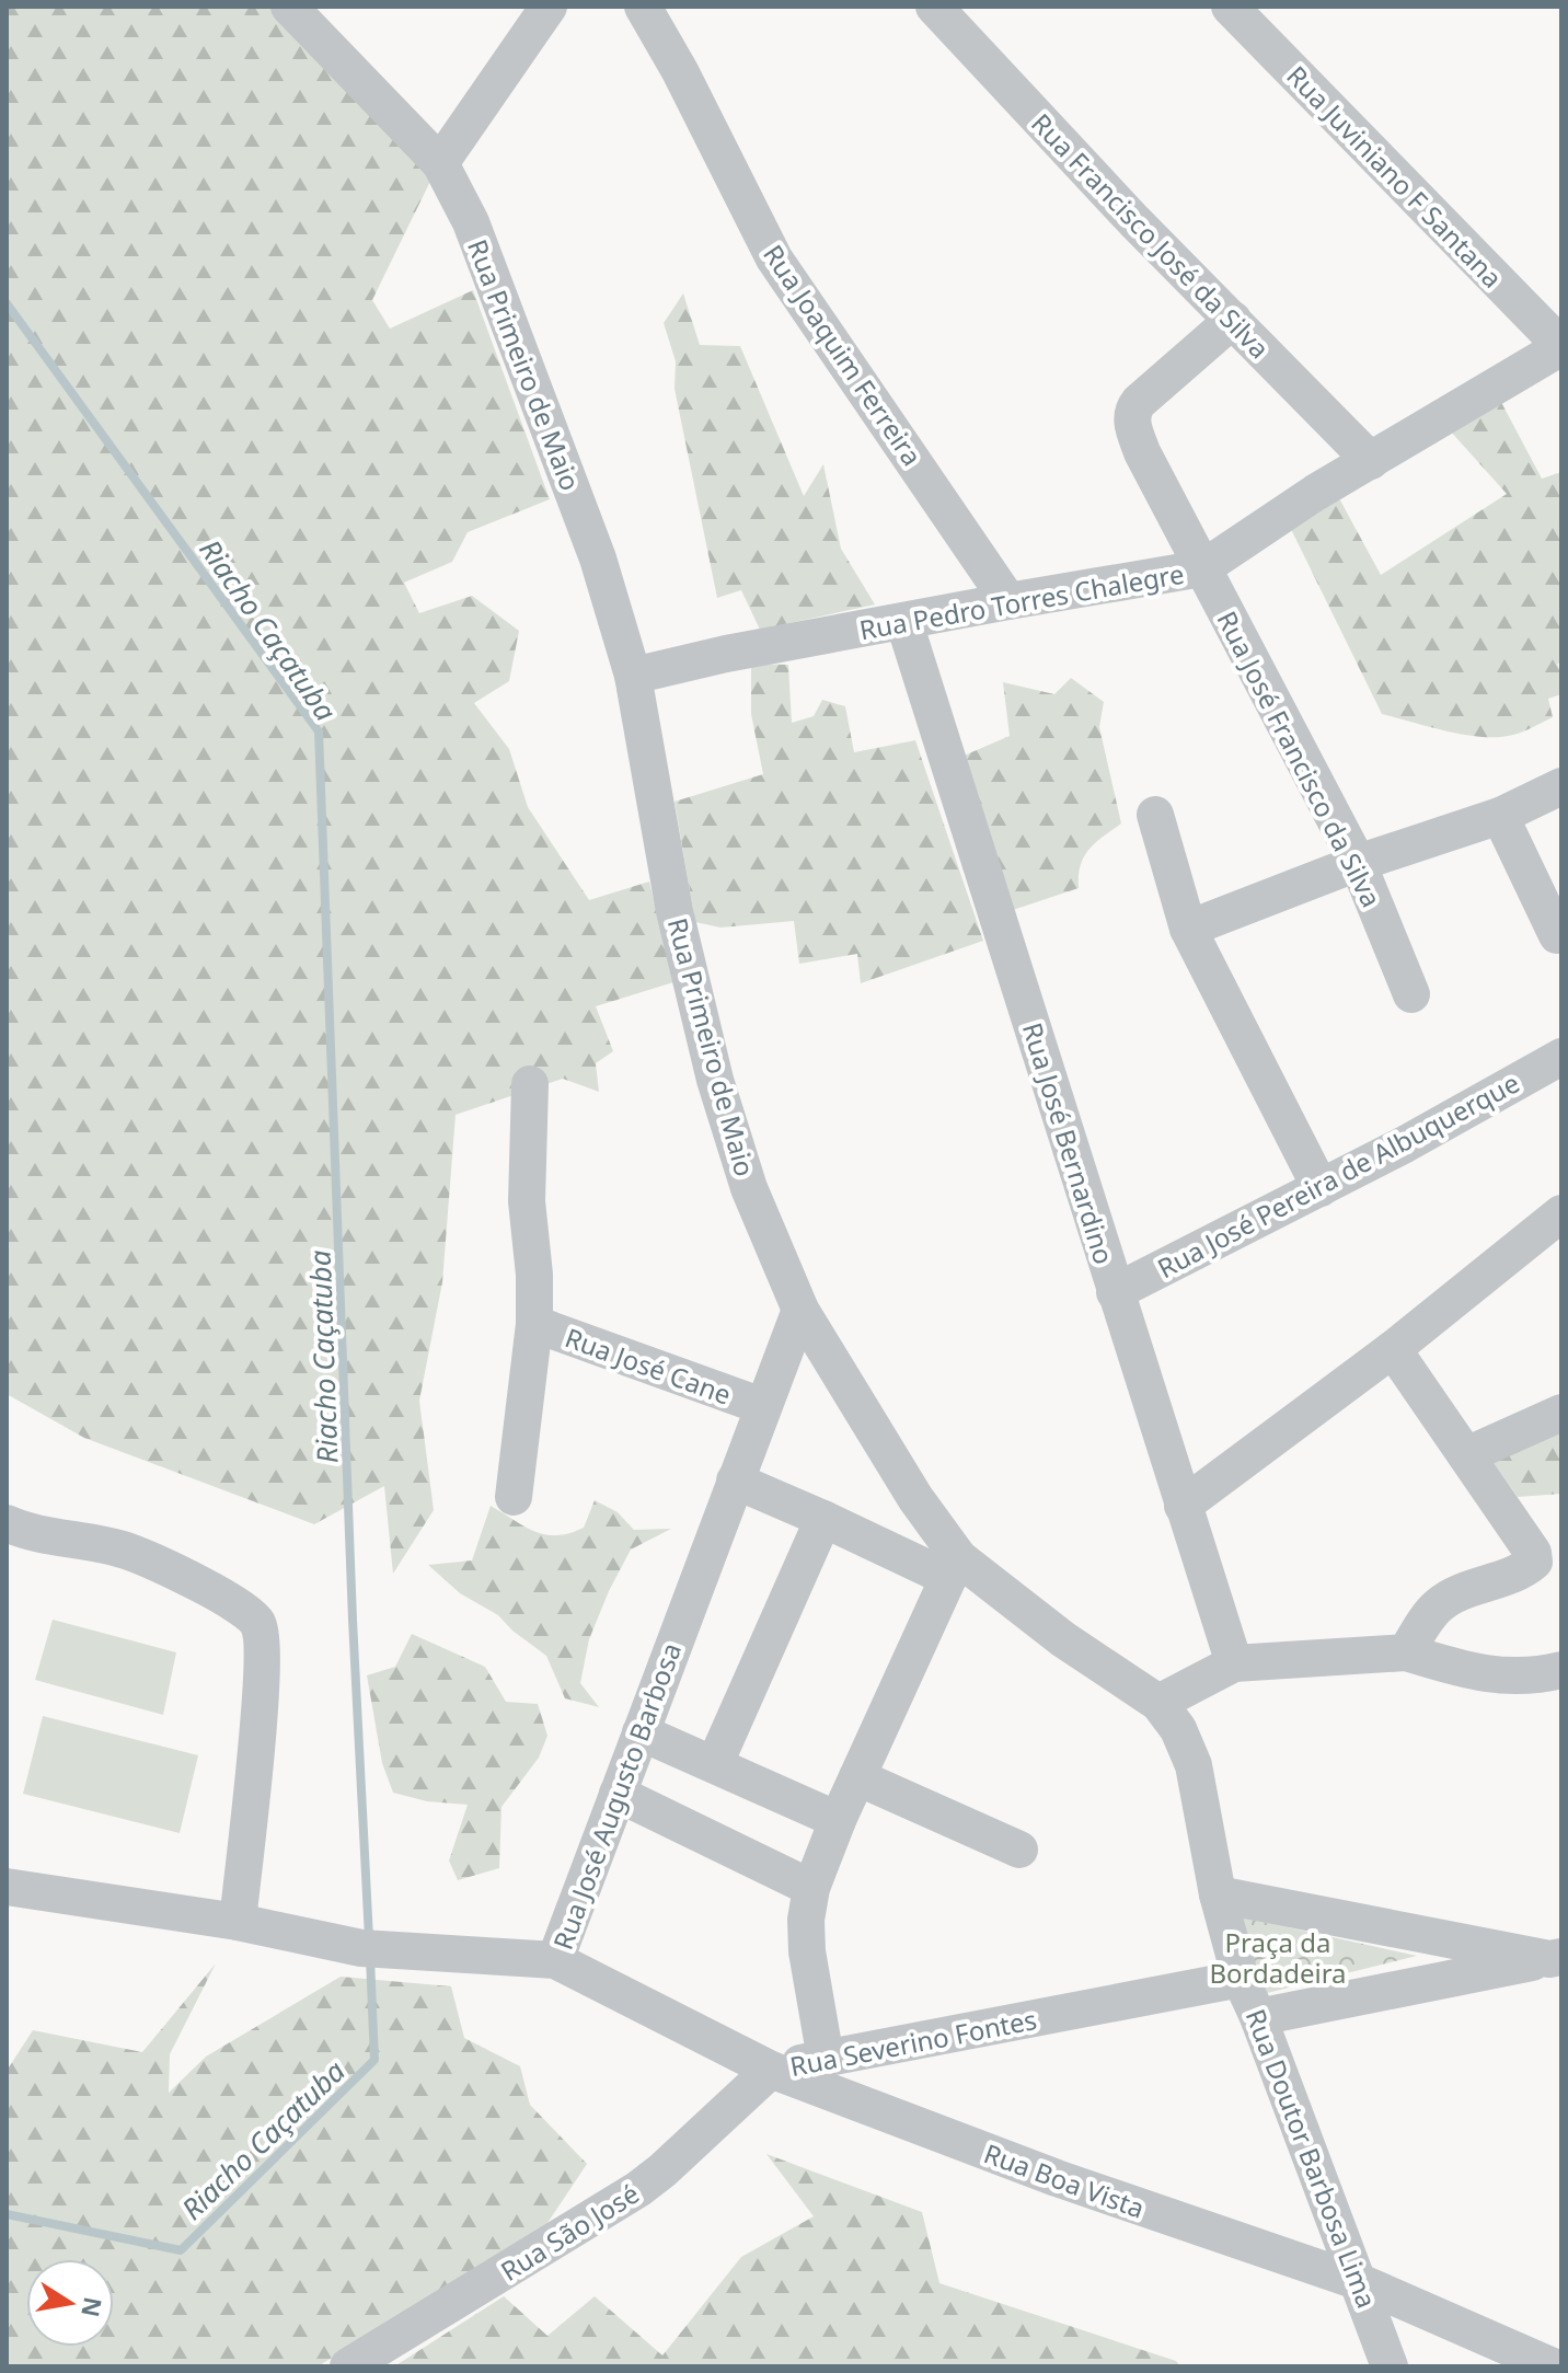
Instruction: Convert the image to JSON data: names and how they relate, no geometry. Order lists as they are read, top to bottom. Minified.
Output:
{"streets":{"street":["Rua Juviniano F Santana","Rua Francisco José da Silva","Rua Joaquim Ferreira","Rua Primeiro de Maio","Rua Pedro Torres Chalegre","Rua José Francisco da Silva","Rua José Bernardino","Rua José Pereira de Albuquerque","Rua José Cane","Rua José Augusto Barbosa","Rua Severino Fontes","Rua Doutor Barbosa Lima","Rua Boa Vista","Rua São José"]},"crossings":[["Rua Juviniano F Santana","Rua Pedro Torres Chalegre"],["Rua Francisco José da Silva","Rua Pedro Torres Chalegre"],["Rua Francisco José da Silva","Rua José Francisco da Silva"],["Rua Joaquim Ferreira","Rua Pedro Torres Chalegre"],["Rua Primeiro de Maio","Rua Pedro Torres Chalegre"],["Rua Primeiro de Maio","Rua José Augusto Barbosa"],["Rua Primeiro de Maio","Rua Doutor Barbosa Lima"],["Rua Pedro Torres Chalegre","Rua José Francisco da Silva"],["Rua Pedro Torres Chalegre","Rua José Bernardino"],["Rua José Bernardino","Rua José Pereira de Albuquerque"],["Rua José Cane","Rua José Augusto Barbosa"],["Rua José Augusto Barbosa","Rua Severino Fontes"],["Rua Severino Fontes","Rua Doutor Barbosa Lima"],["Rua Severino Fontes","Rua Boa Vista"],["Rua Severino Fontes","Rua São José"],["Rua Doutor Barbosa Lima","Rua Boa Vista"],["Rua Boa Vista","Rua São José"]],"water":["Riacho Caçatuba"],"parks":["Praça da Bordadeira"],"north":"right"}
